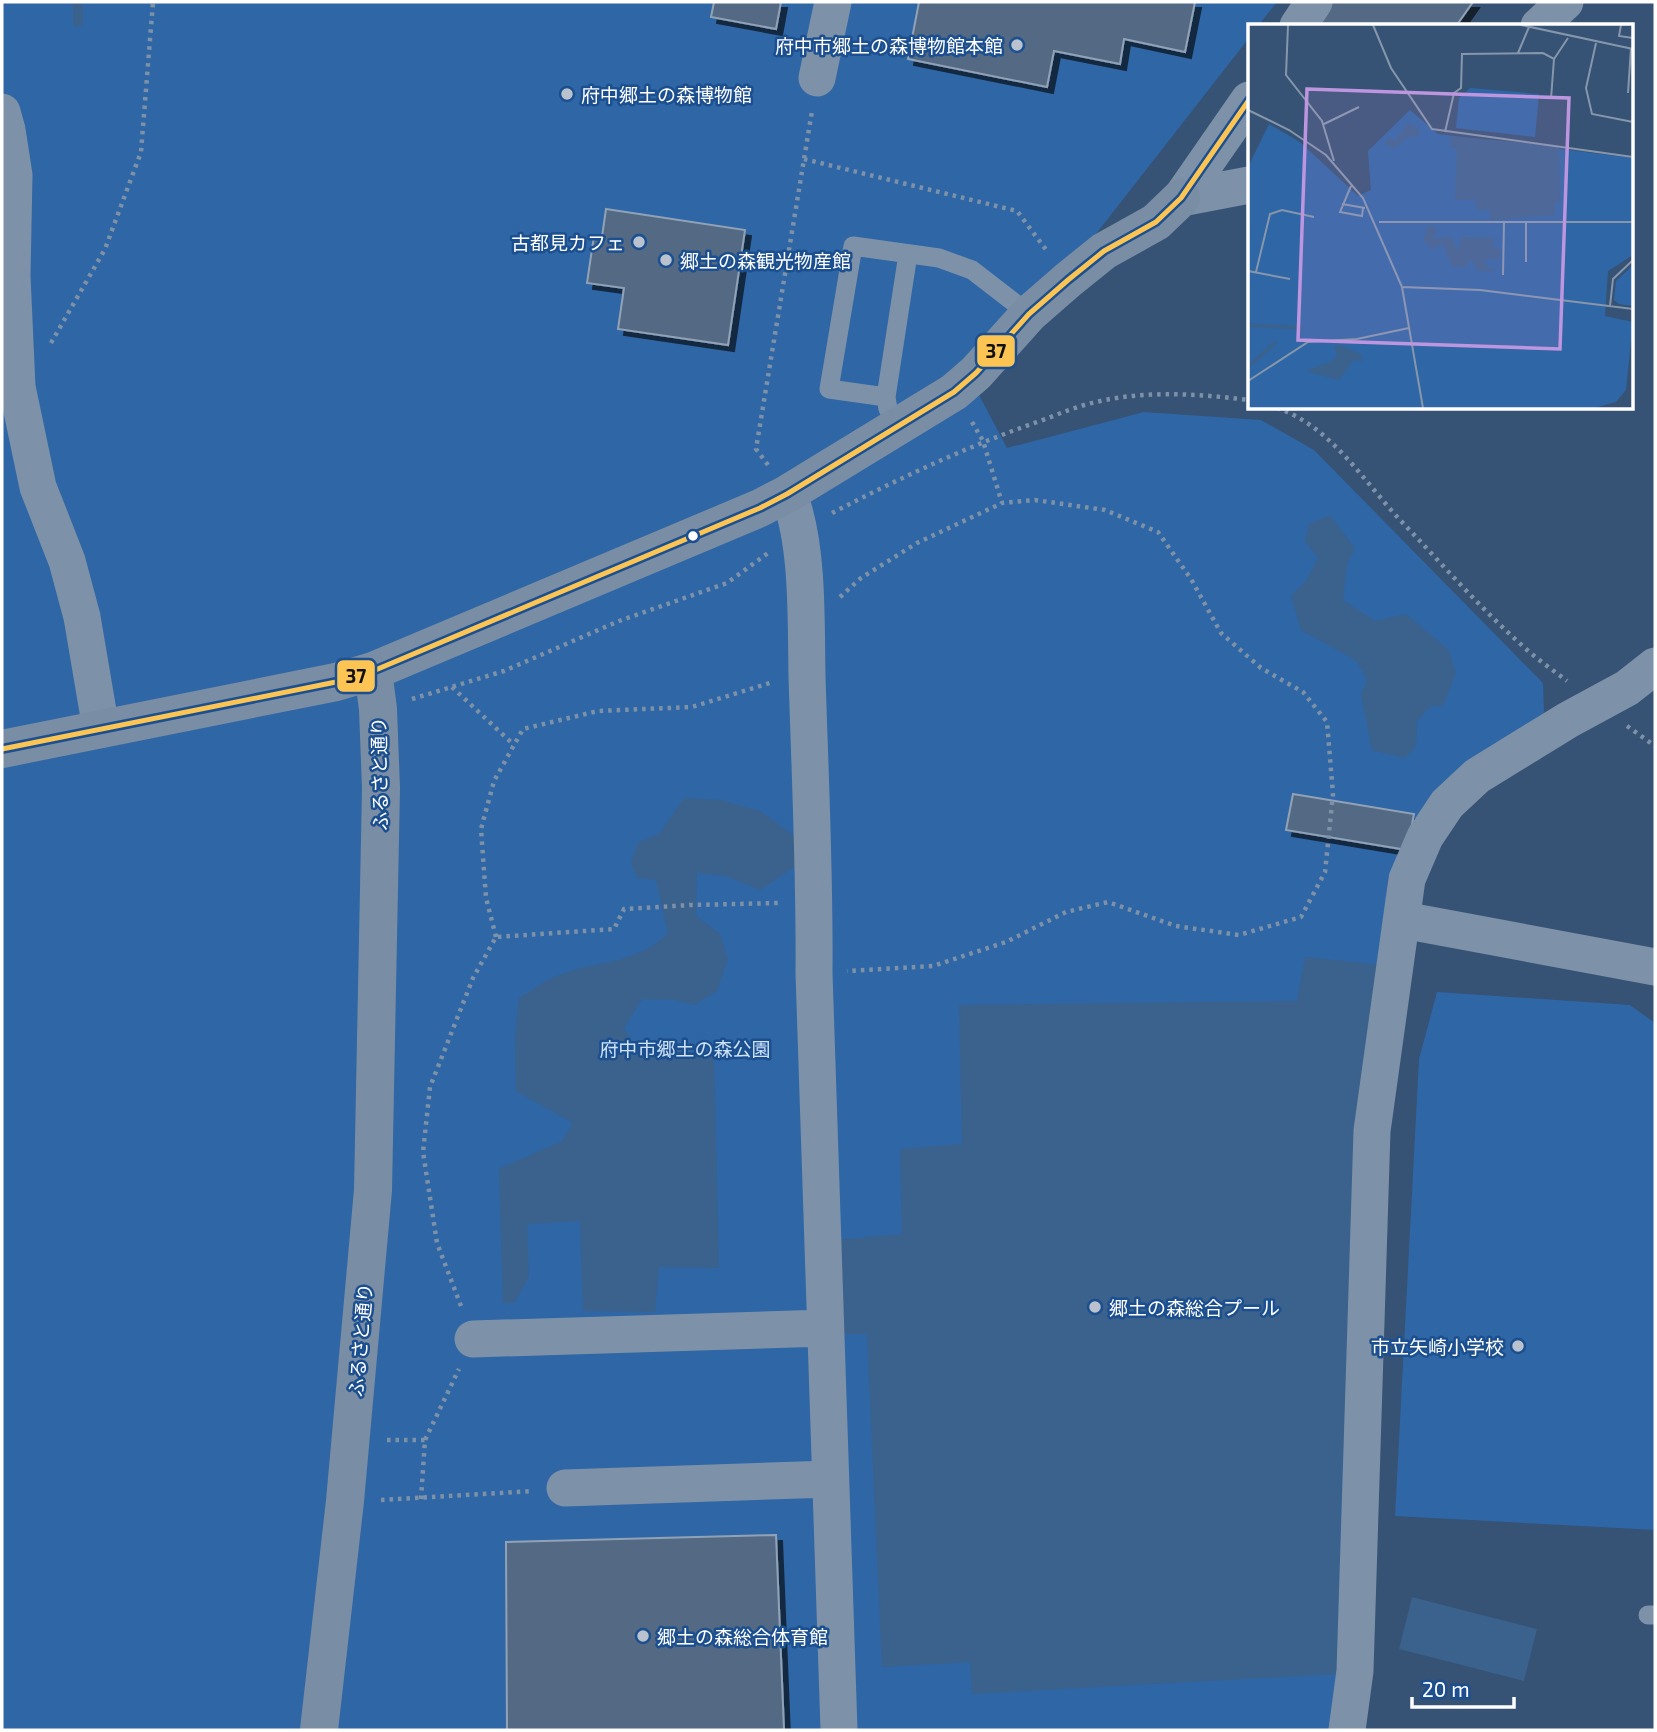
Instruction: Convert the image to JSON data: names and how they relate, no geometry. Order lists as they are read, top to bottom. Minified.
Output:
{"streets":{"street":["ふるさと通り"]},"parks":["府中市郷土の森公園"],"places":["府中市郷土の森博物館本館","府中郷土の森博物館","古都見カフェ","郷土の森観光物産館","郷土の森総合プール","市立矢崎小学校","郷土の森総合体育館"],"lines":["transit line 37"],"scale_bar":"20 m"}
